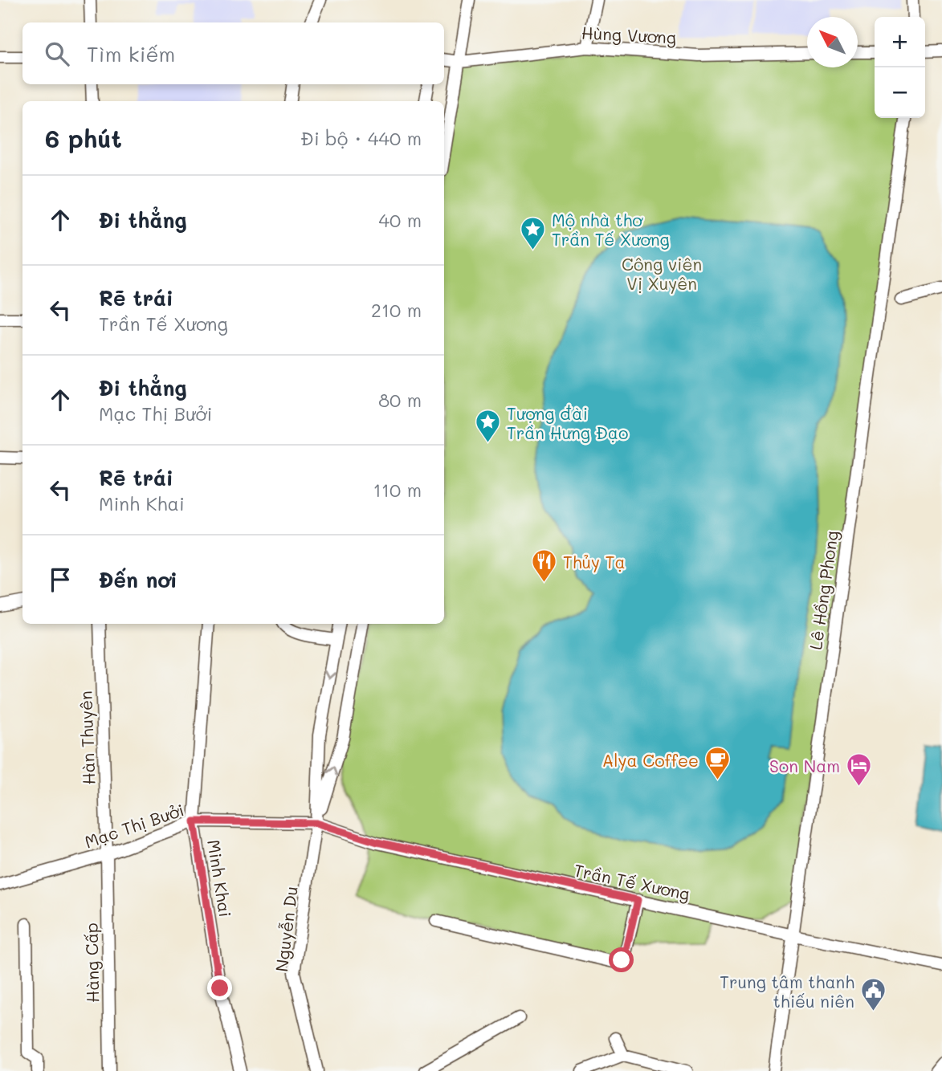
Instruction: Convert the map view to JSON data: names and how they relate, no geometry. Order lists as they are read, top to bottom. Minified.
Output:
{"streets":{"street":["Hùng Vương","Lê Hồng Phong","Hàn Thuyên","Mạc Thị Bưởi","Minh Khai","Trần Tế Xương","Nguyễn Du","Hàng Cấp"]},"crossings":[["Lê Hồng Phong","Trần Tế Xương"],["Hàn Thuyên","Mạc Thị Bưởi"],["Hàn Thuyên","Hàng Cấp"],["Mạc Thị Bưởi","Minh Khai"],["Mạc Thị Bưởi","Trần Tế Xương"],["Mạc Thị Bưởi","Nguyễn Du"],["Mạc Thị Bưởi","Hàng Cấp"],["Trần Tế Xương","Nguyễn Du"]],"parks":["Công viên Vị Xuyên"],"places":{"place":["Mộ nhà thơ Trần Tế Xương","Tượng đài Trần Hưng Đạo"],"restaurant":["Thủy Tạ"],"cafe":["Alya Coffee"],"hotel":["Son Nam"],"public building":["Trung tâm thanh thiếu niên"]},"north":"top left","page":{"map_buttons":["+","−"],"search":"Tìm kiếm","heading":["6 phút","Đi bộ · 440 m"],"list":[["Đi thẳng","40 m"],["Rẽ trái","Trần Tế Xương","210 m"],["Đi thẳng","Mạc Thị Bưởi","80 m"],["Rẽ trái","Minh Khai","110 m"],"Đến nơi"]}}
